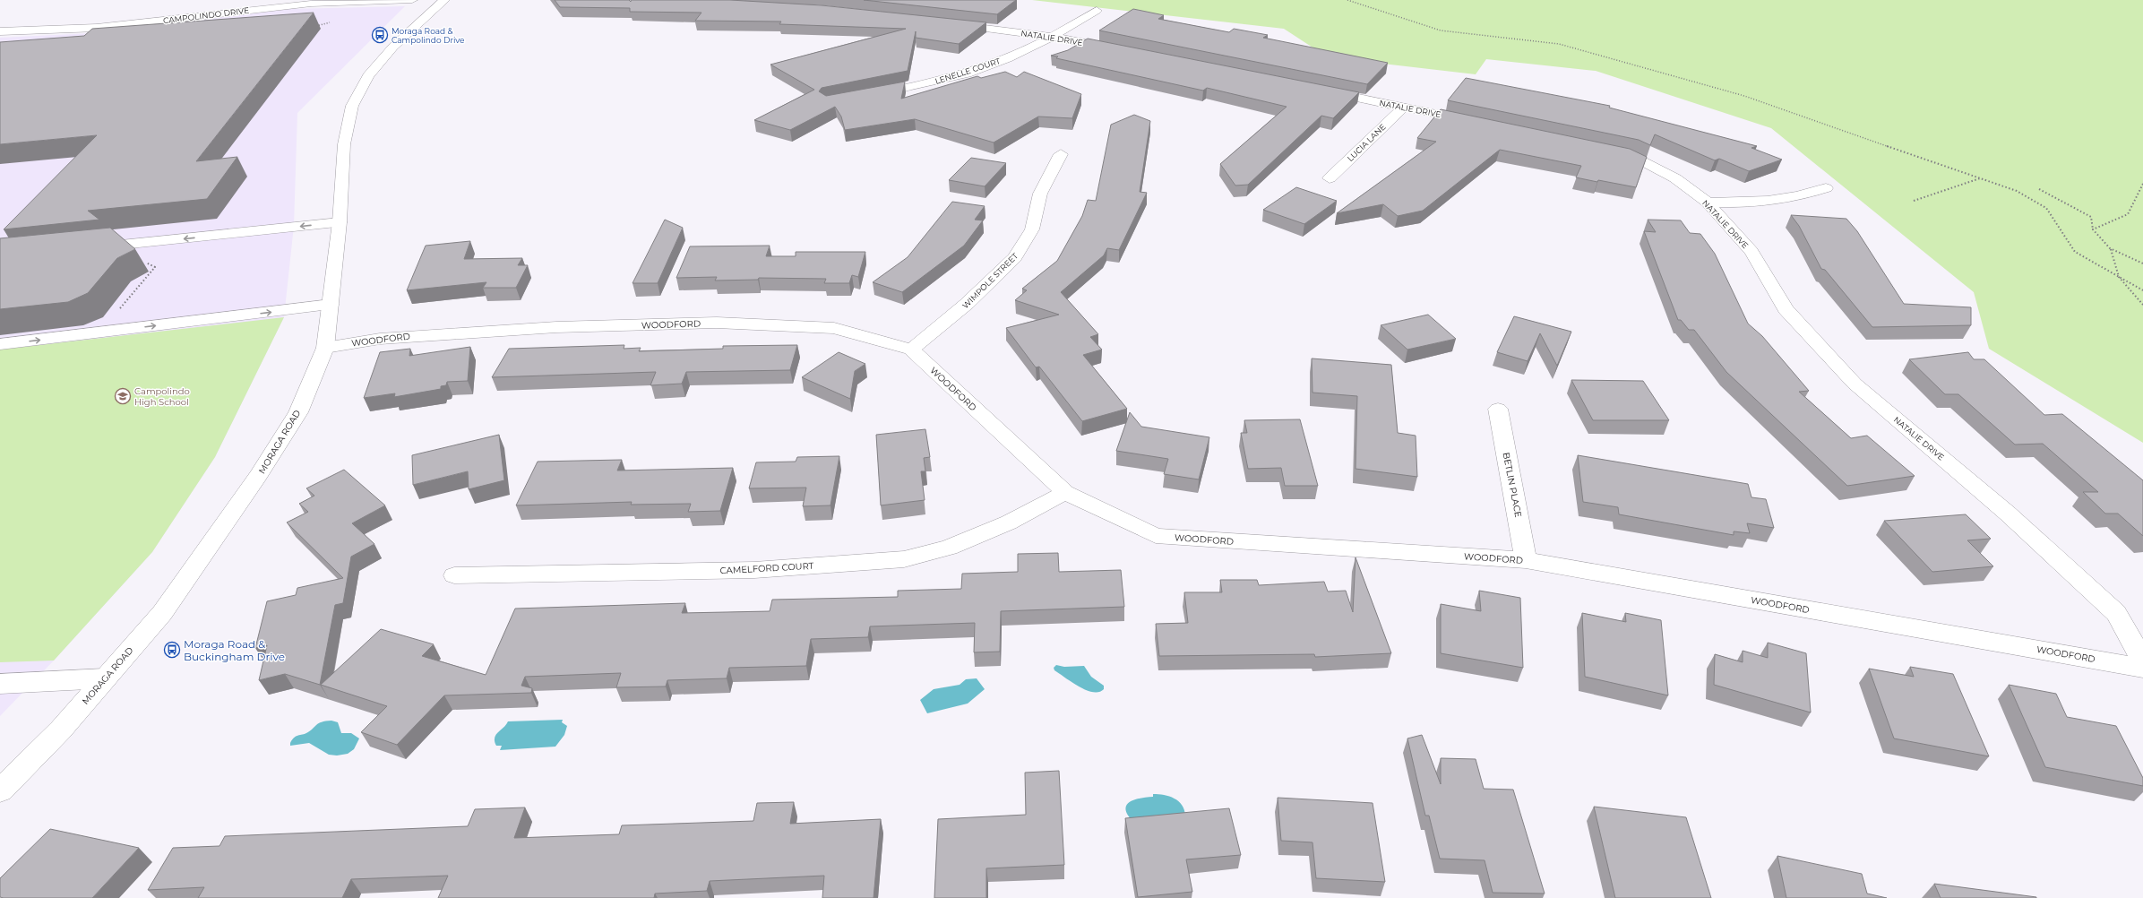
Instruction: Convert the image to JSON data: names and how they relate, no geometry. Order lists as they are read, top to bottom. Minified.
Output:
{"streets":{"street":["CAMPOLINDO DRIVE","NATALIE DRIVE","LENELLE COURT","LUCIA LANE","WIMPOLE STREET","WOODFORD","MORAGA ROAD","BETLIN PLACE","CAMELFORD COURT"]},"crossings":[["NATALIE DRIVE","LENELLE COURT"],["NATALIE DRIVE","LUCIA LANE"],["WIMPOLE STREET","WOODFORD"],["WOODFORD","MORAGA ROAD"],["WOODFORD","BETLIN PLACE"],["WOODFORD","CAMELFORD COURT"]],"places":{"bus stop":["Moraga Road & Campolindo Drive","Moraga Road & Buckingham Drive"],"school or university":["Campolindo High School"]}}
